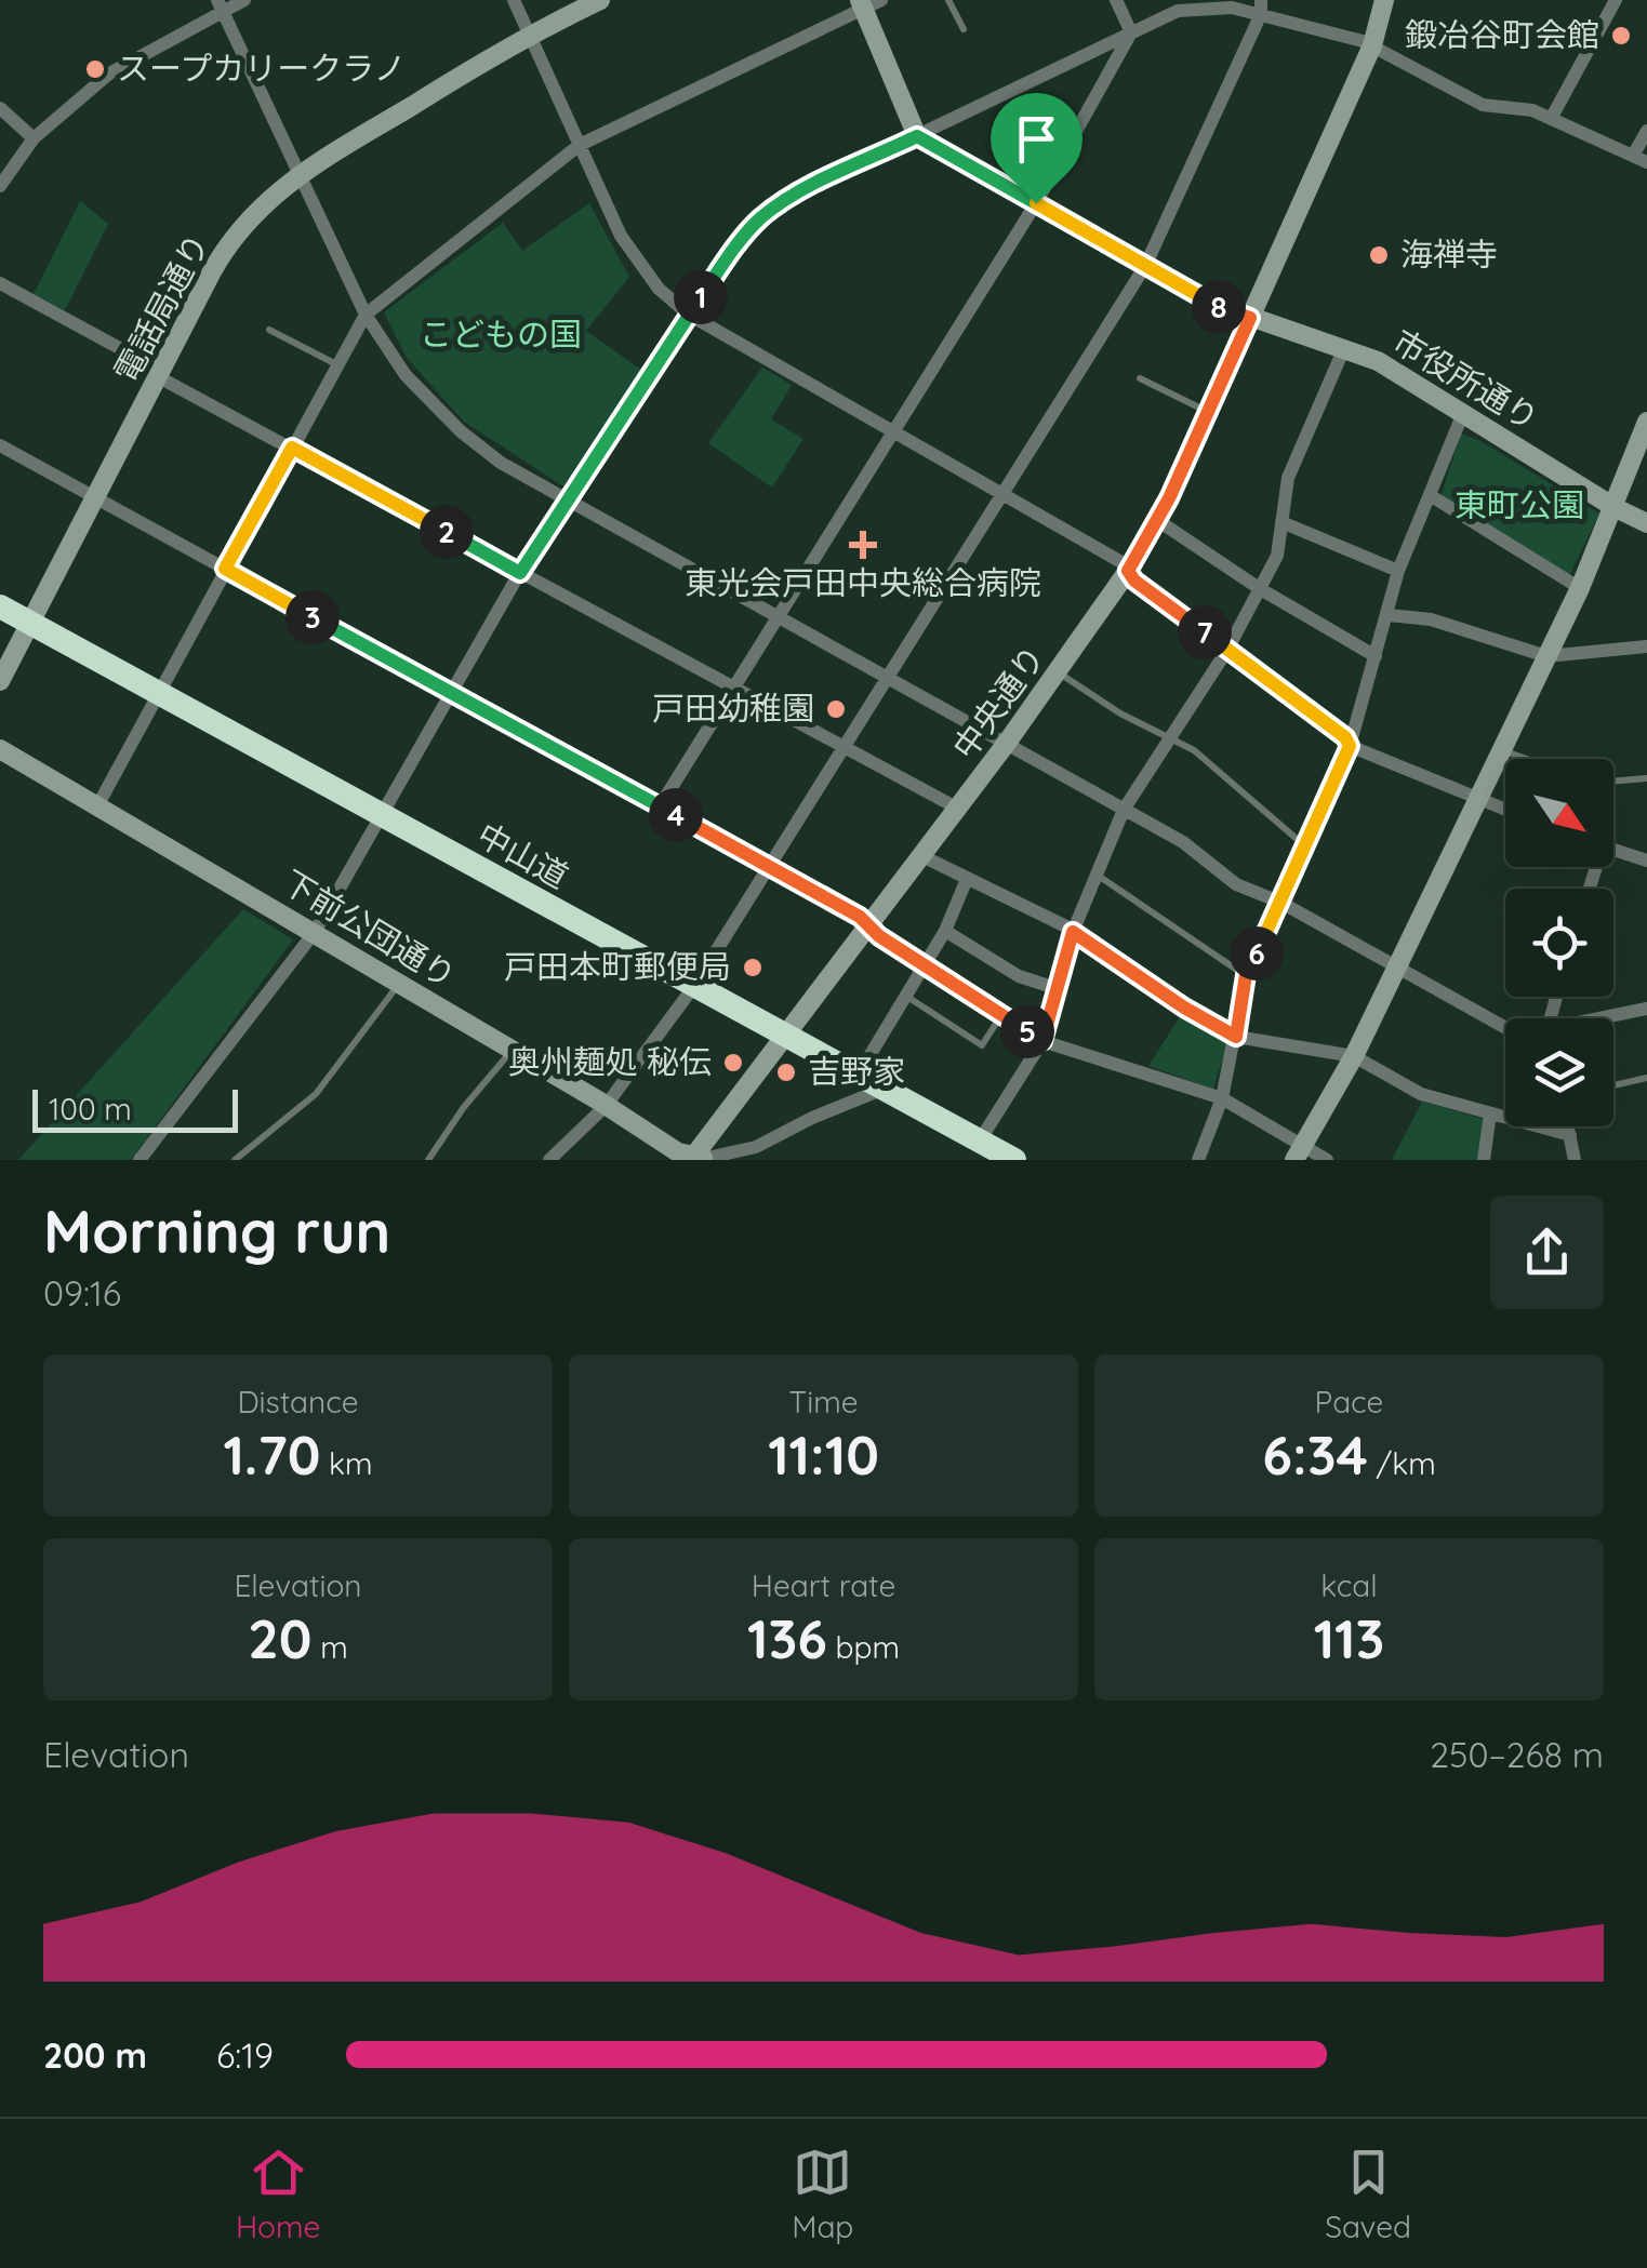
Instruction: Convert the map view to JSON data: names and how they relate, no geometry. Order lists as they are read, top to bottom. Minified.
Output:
{"streets":{"highway":["中山道"],"street":["電話局通り","市役所通り","中央通り","下前公団通り"]},"crossings":[["電話局通り","中山道"],["市役所通り","中央通り"],["中央通り","中山道"],["中央通り","下前公団通り"]],"parks":["こどもの国","東町公園"],"places":{"other":["鍛冶谷町会館","スープカリークラノ","海禅寺","戸田幼稚園","戸田本町郵便局","奥州麺処 秘伝","吉野家"],"health":["東光会戸田中央総合病院"]},"scale_bar":"100 m","north":"bottom right","page":{"pins":["1","8","2","3","7","4","6","5"],"scale":"100 m","heading":["Morning run","09:16"],"stats":[["Distance","1.70 km"],["Time","11:10"],["Pace","6:34 /km"],["Elevation","20 m"],["Heart rate","136 bpm"],["kcal","113"]],"chart":["Elevation","250–268 m"],"list":[{"name":"200 m","note":"6:19"}],"tabs":["Home","Map","Saved"]}}
